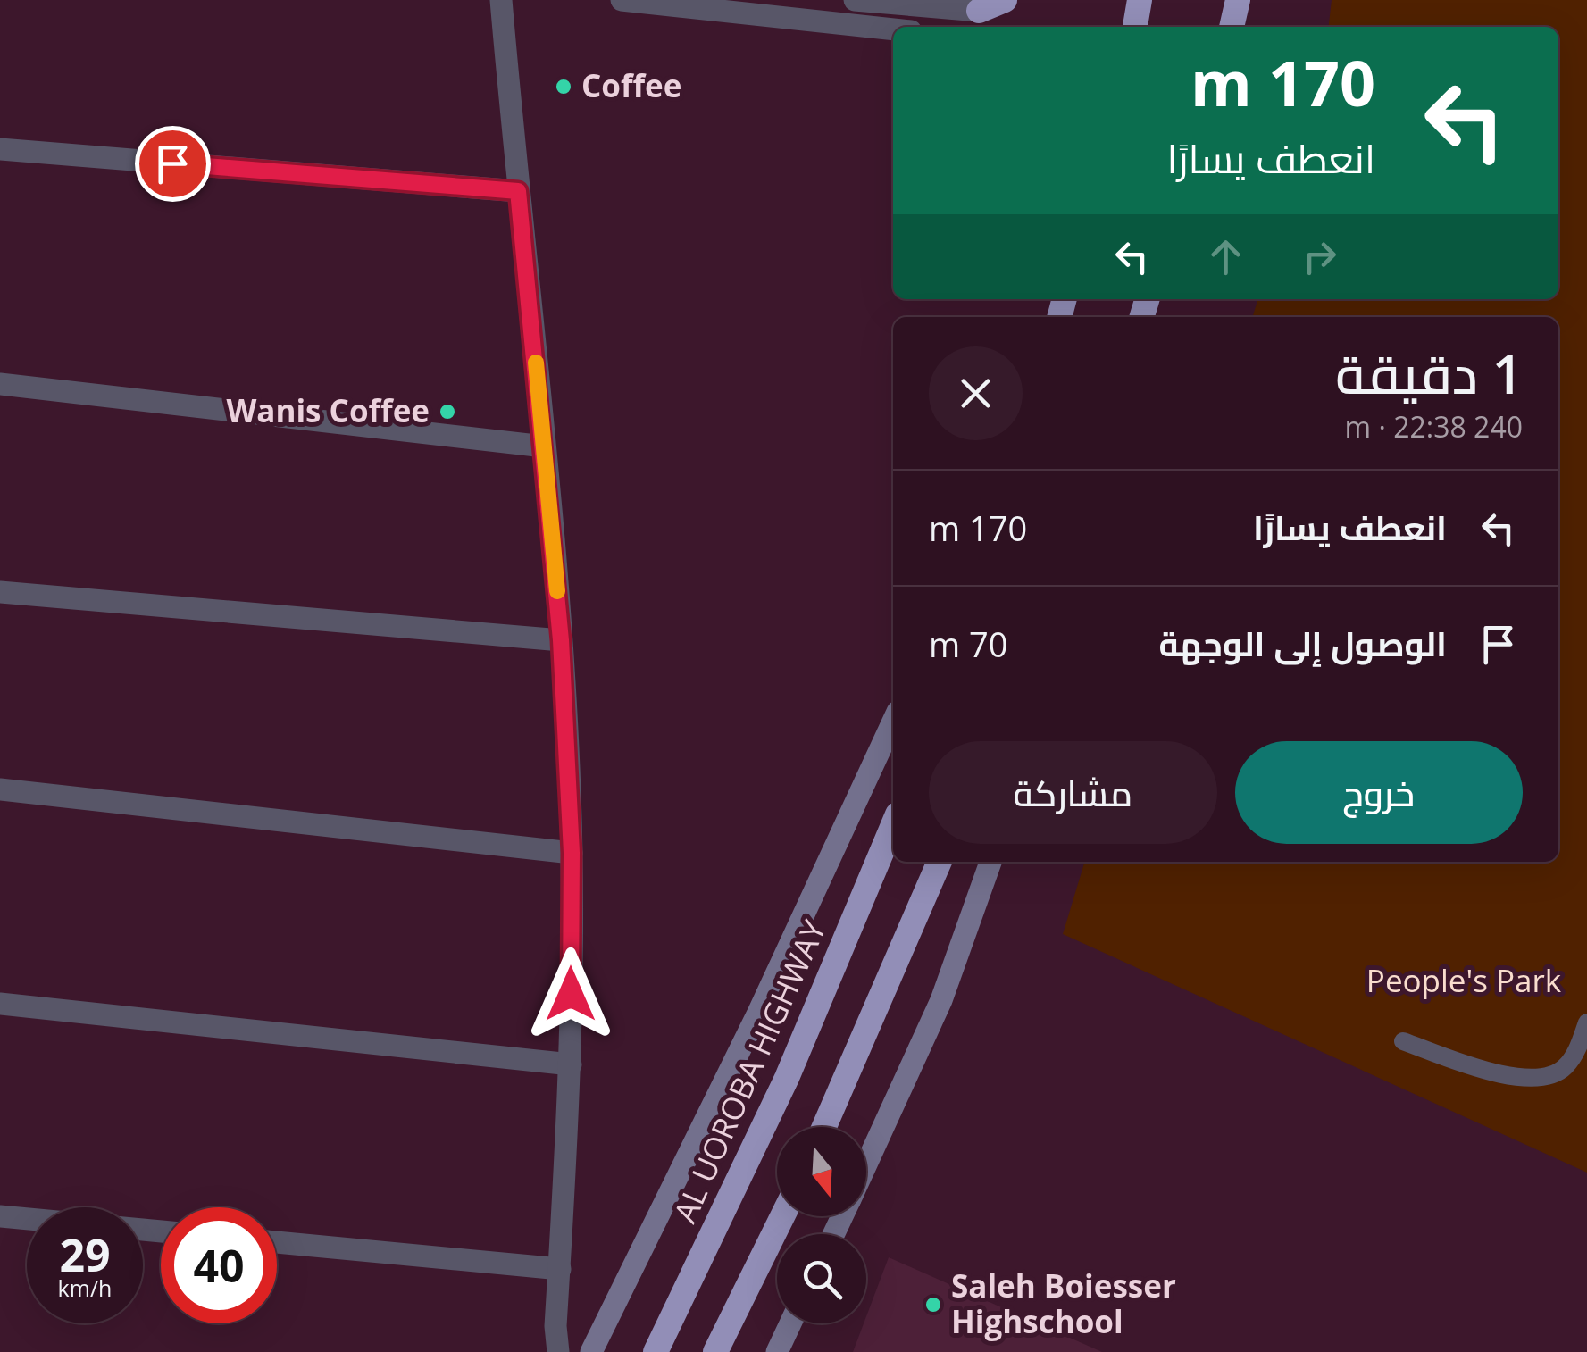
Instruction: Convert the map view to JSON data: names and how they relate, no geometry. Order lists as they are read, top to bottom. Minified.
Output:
{"streets":{"highway":["AL UOROBA HIGHWAY"]},"parks":["People's Park"],"places":["Coffee","Wanis Coffee","Saleh Boiesser Highschool"],"north":"bottom","page":{"turn":["170 m","انعطف يسارًا"],"heading":["1 دقيقة","240 m · 22:38"],"list":[{"name":"انعطف يسارًا","value":"170 m"},{"name":"الوصول إلى الوجهة","value":"70 m"}],"buttons":["خروج","مشاركة"],"speed":"29 km/h","limit":"40"}}
